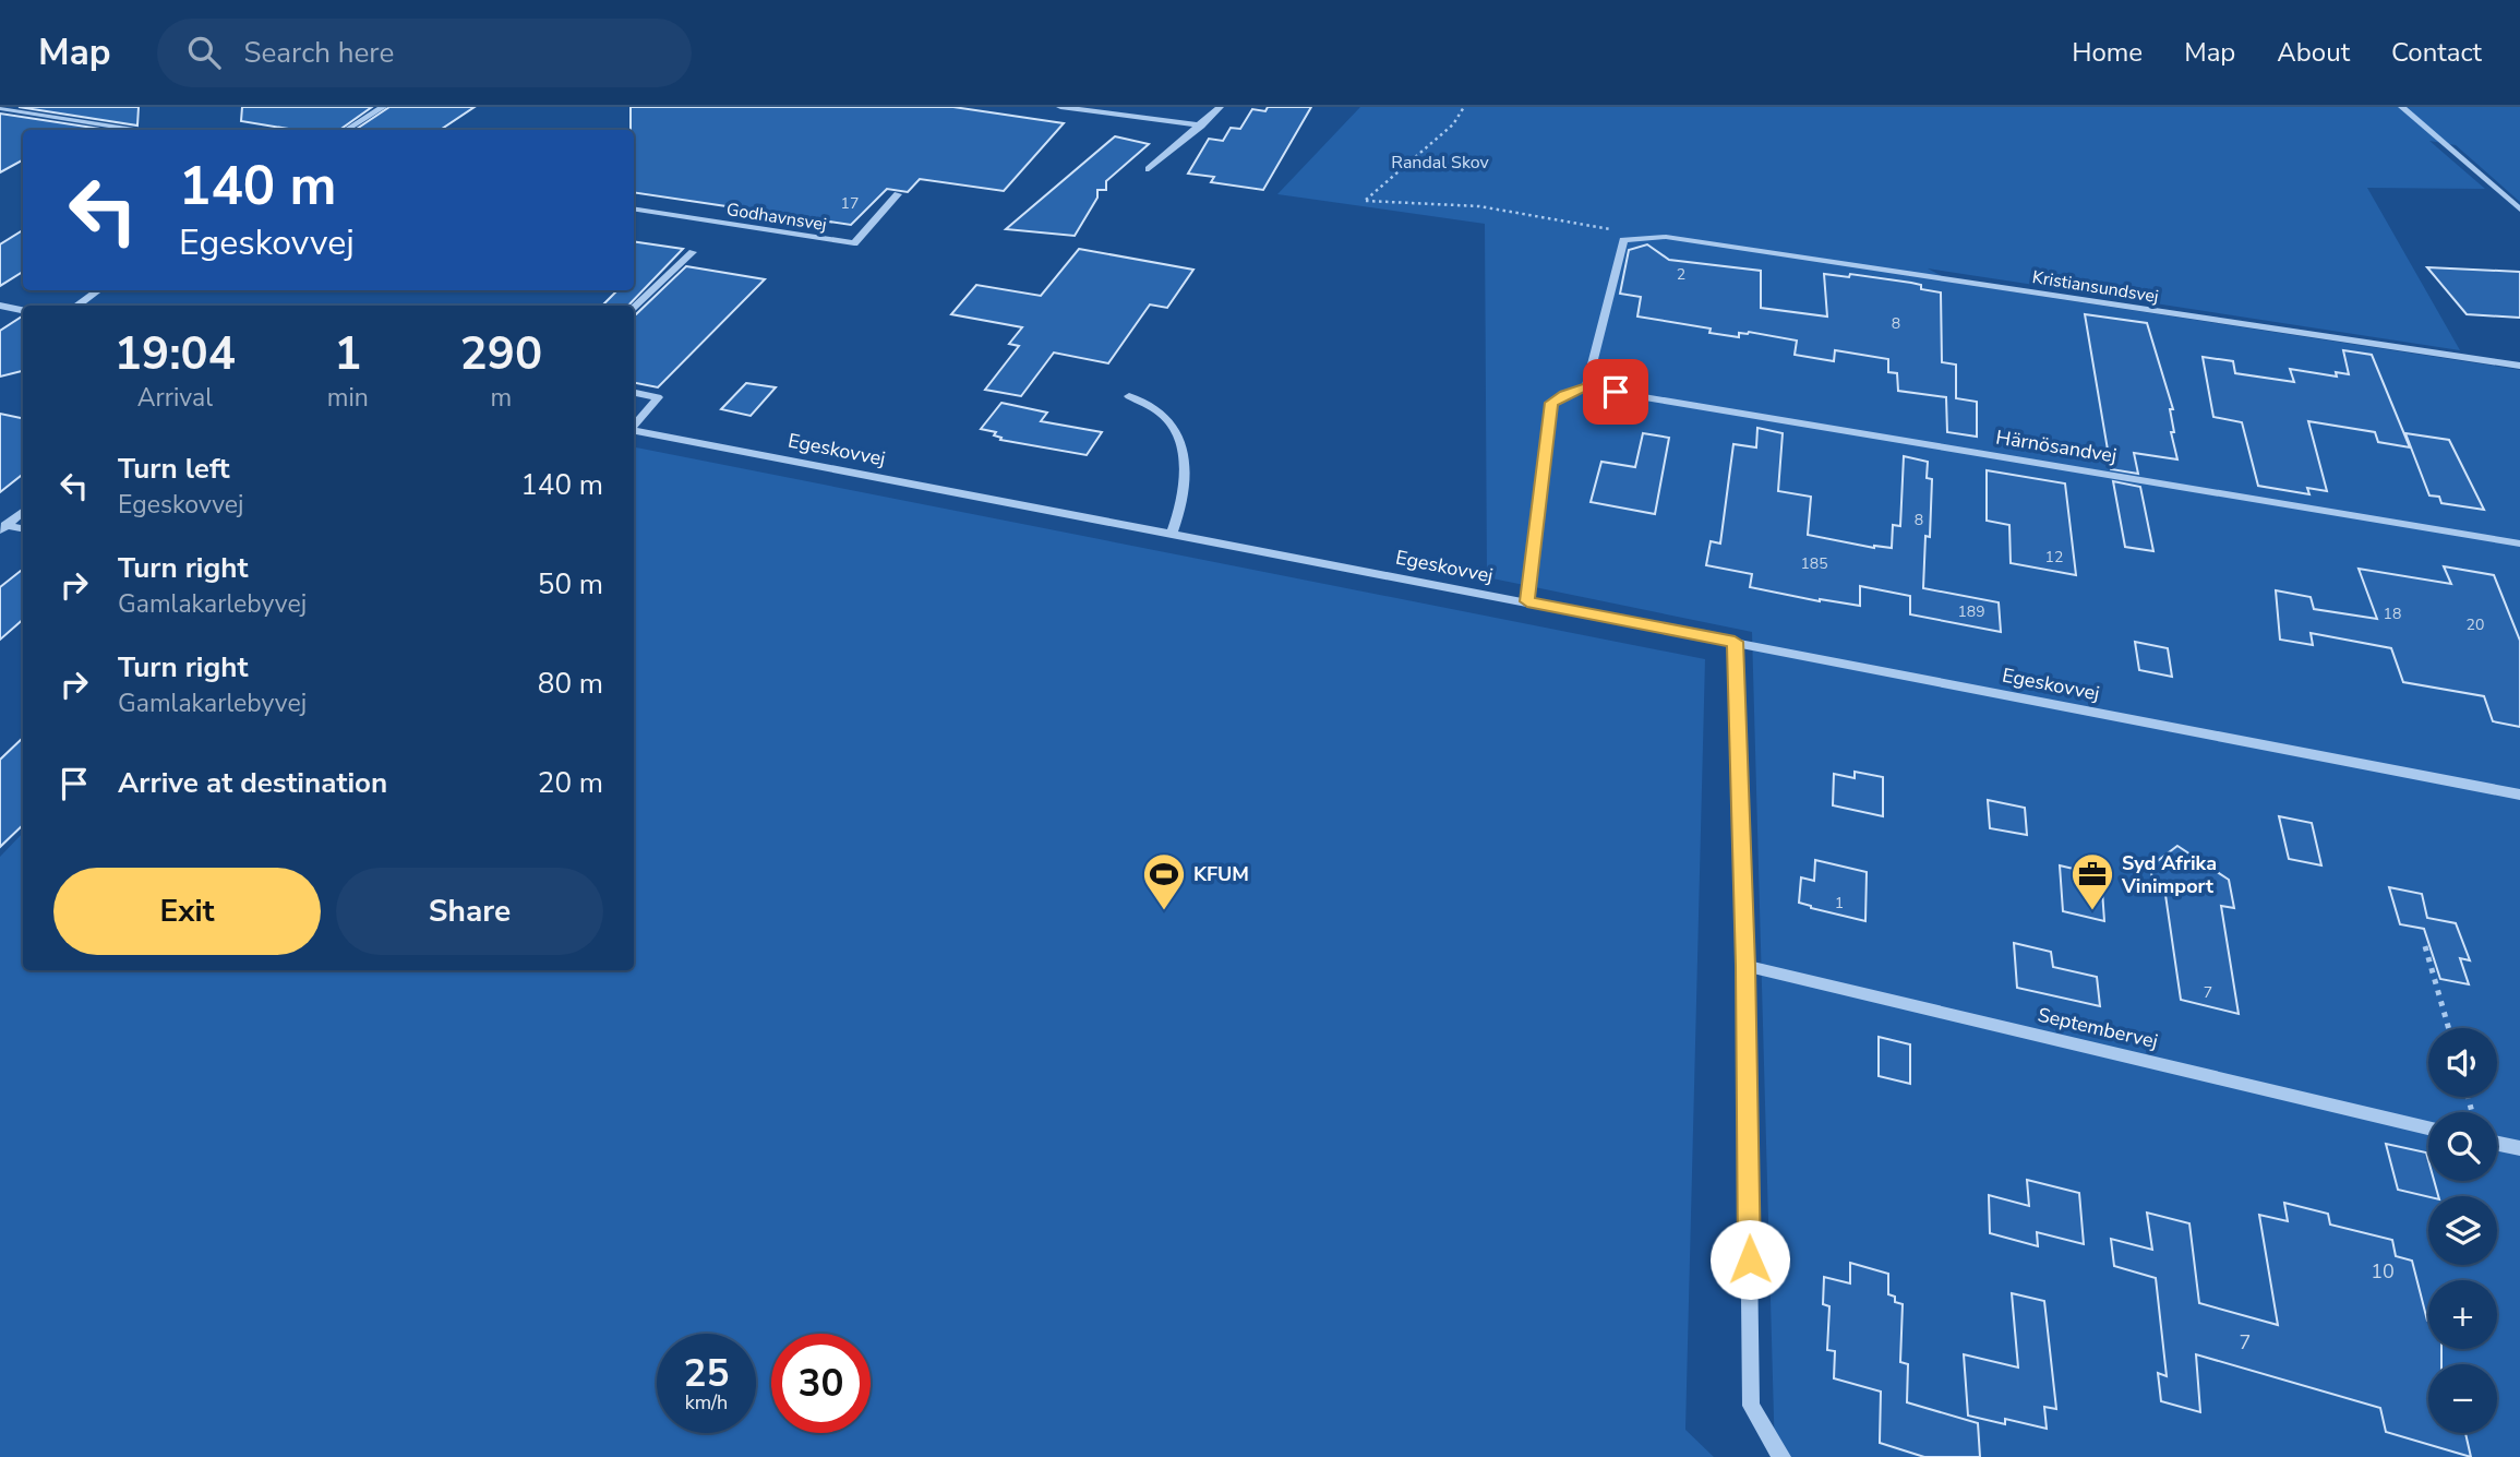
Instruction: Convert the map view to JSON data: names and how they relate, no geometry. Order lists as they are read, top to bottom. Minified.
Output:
{"streets":{"street":["Godhavnsvej","Kristiansundsvej","Härnösandvej","Egeskovvej","Septembervej"]},"parks":["Randal Skov"],"places":{"sports":["KFUM"],"office":["Syd Afrika Vinimport"]},"house_numbers":["17","2","8","8","12","185","189","18","20","1","7","10","7"],"page":{"header":"Map","search":"Search here","nav":["Home","Map","About","Contact"],"turn":["140 m","Egeskovvej"],"eta":["19:04","Arrival","1","min","290","m"],"list":[{"name":"Turn left","note":"Egeskovvej","value":"140 m"},{"name":"Turn right","note":"Gamlakarlebyvej","value":"50 m"},{"name":"Turn right","note":"Gamlakarlebyvej","value":"80 m"},{"name":"Arrive at destination","value":"20 m"}],"buttons":["Exit","Share"],"map_buttons":["+","−"],"speed":"25 km/h","limit":"30"}}
